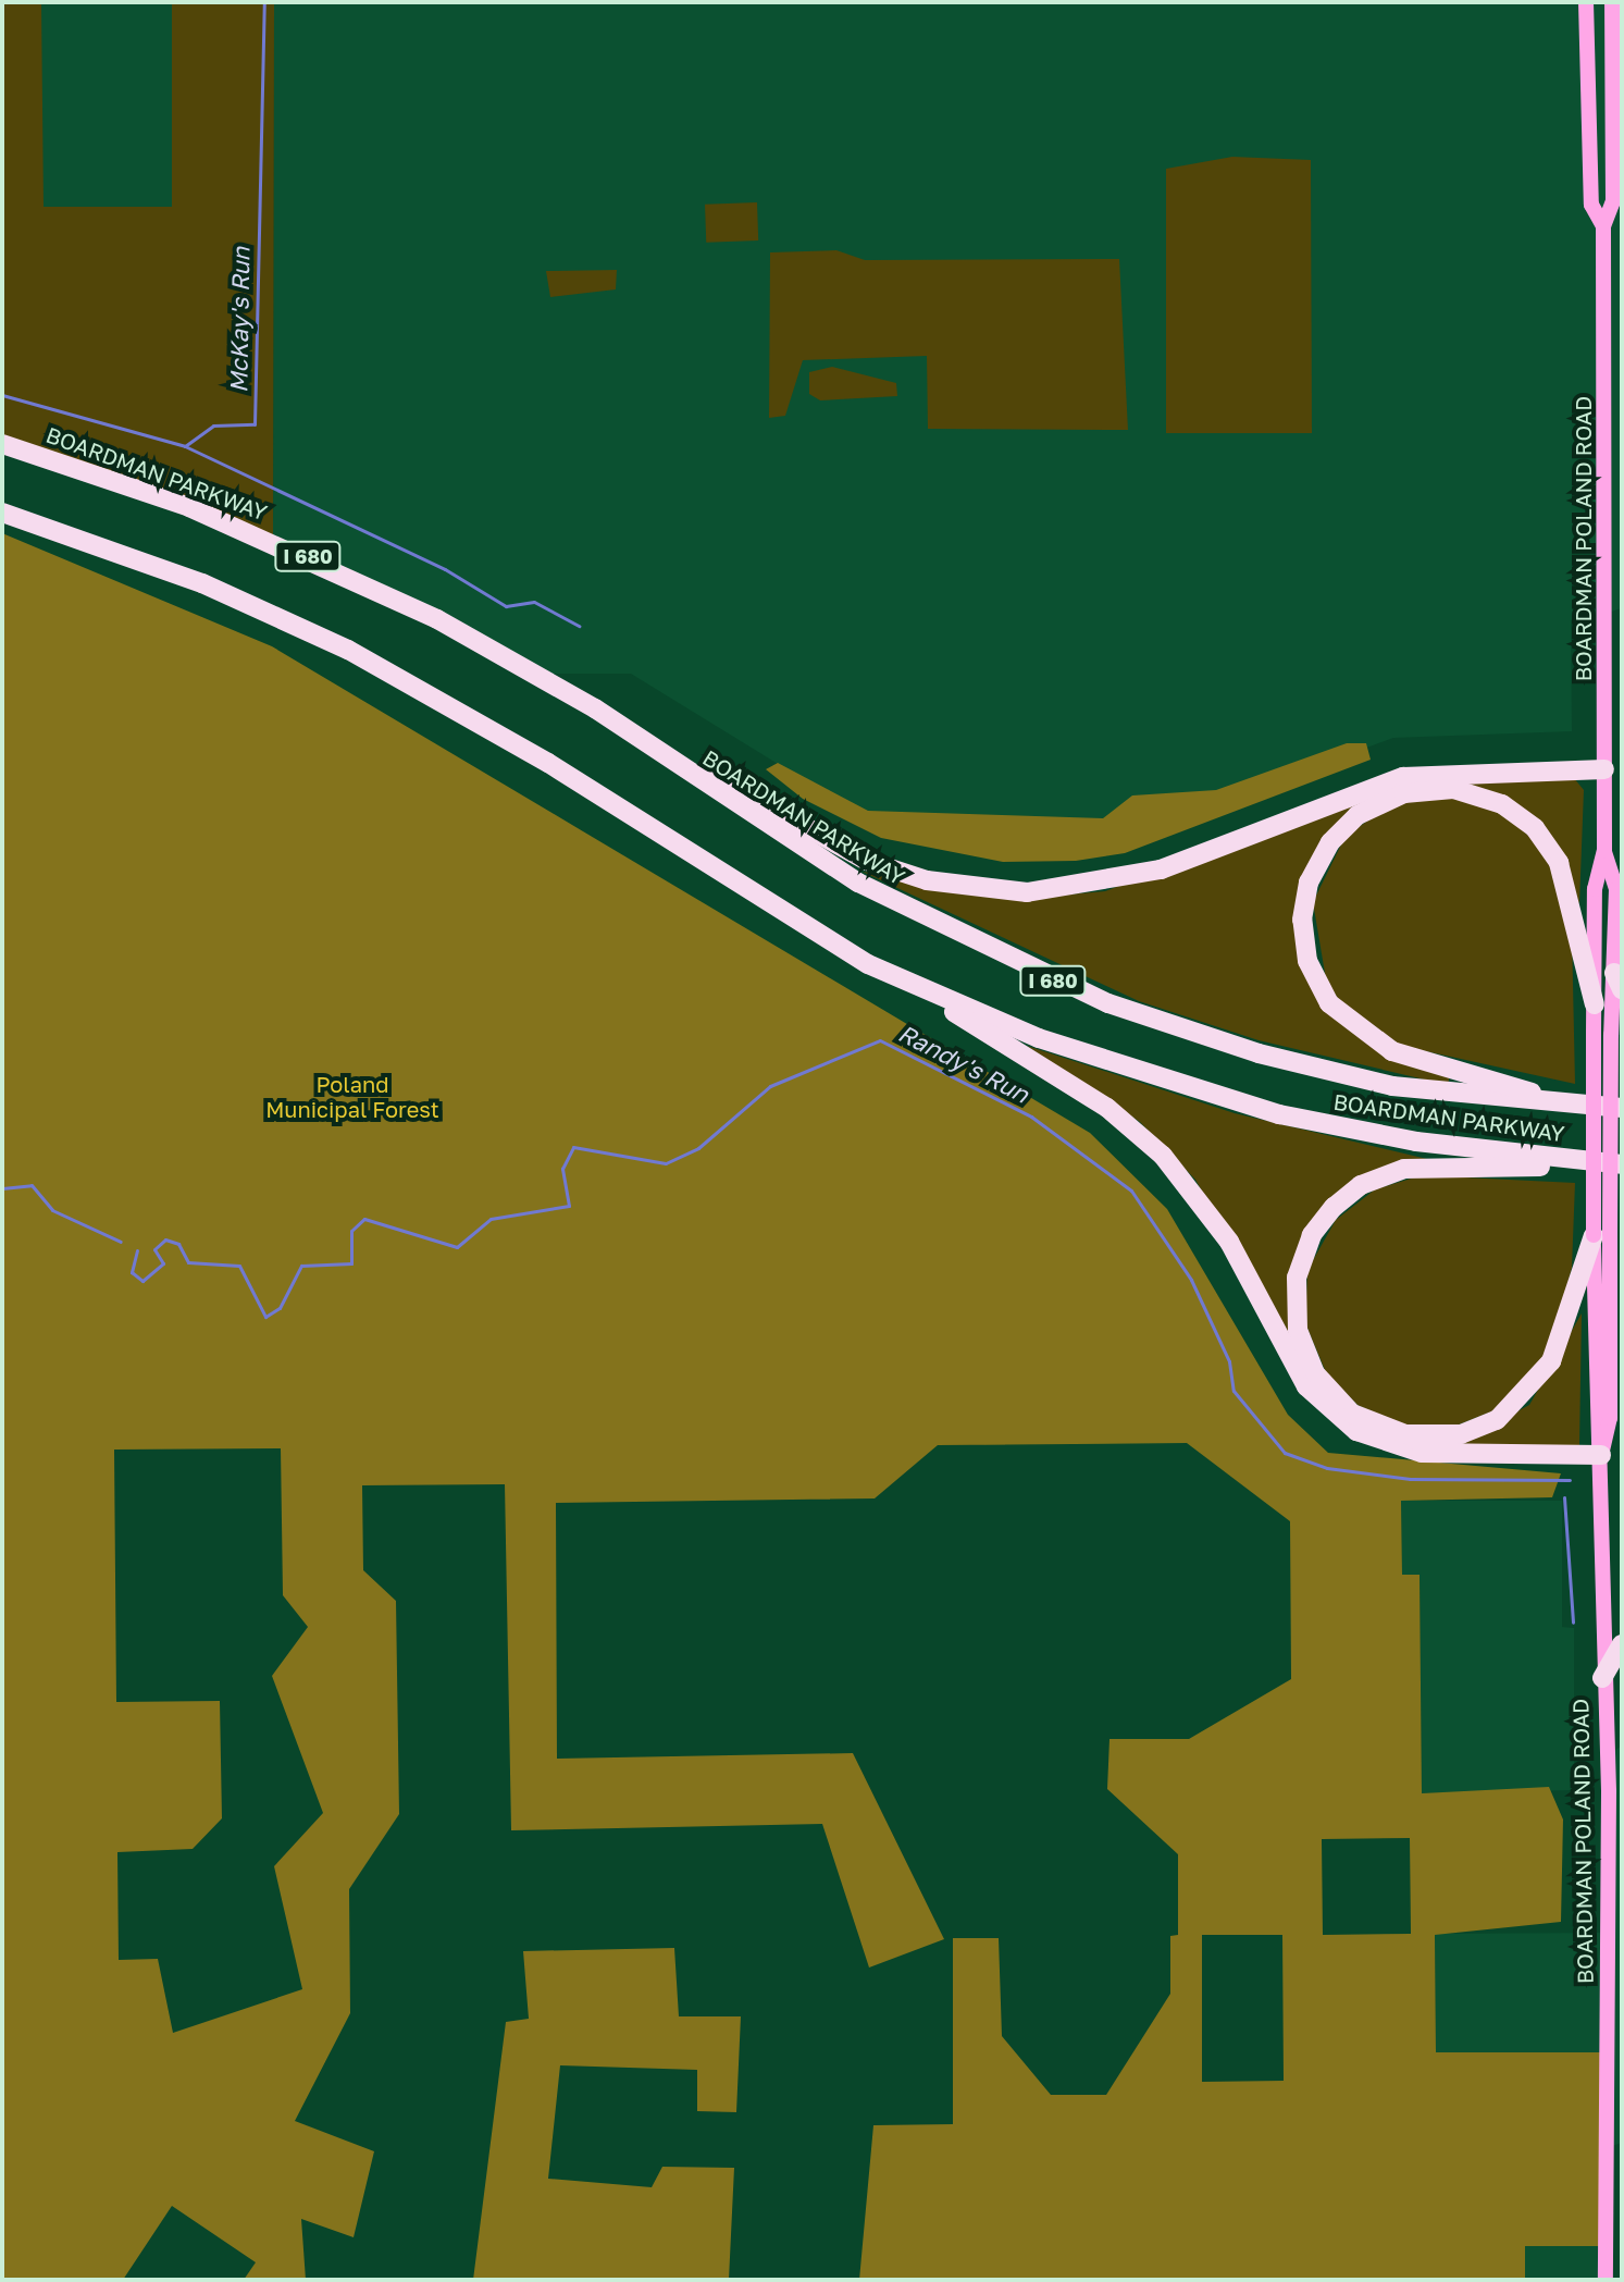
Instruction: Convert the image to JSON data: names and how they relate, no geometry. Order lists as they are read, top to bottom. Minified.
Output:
{"streets":{"highway":["BOARDMAN PARKWAY","I 680"],"main road":["BOARDMAN POLAND ROAD"]},"water":["McKay's Run","Randy's Run"],"parks":["Poland Municipal Forest"]}
